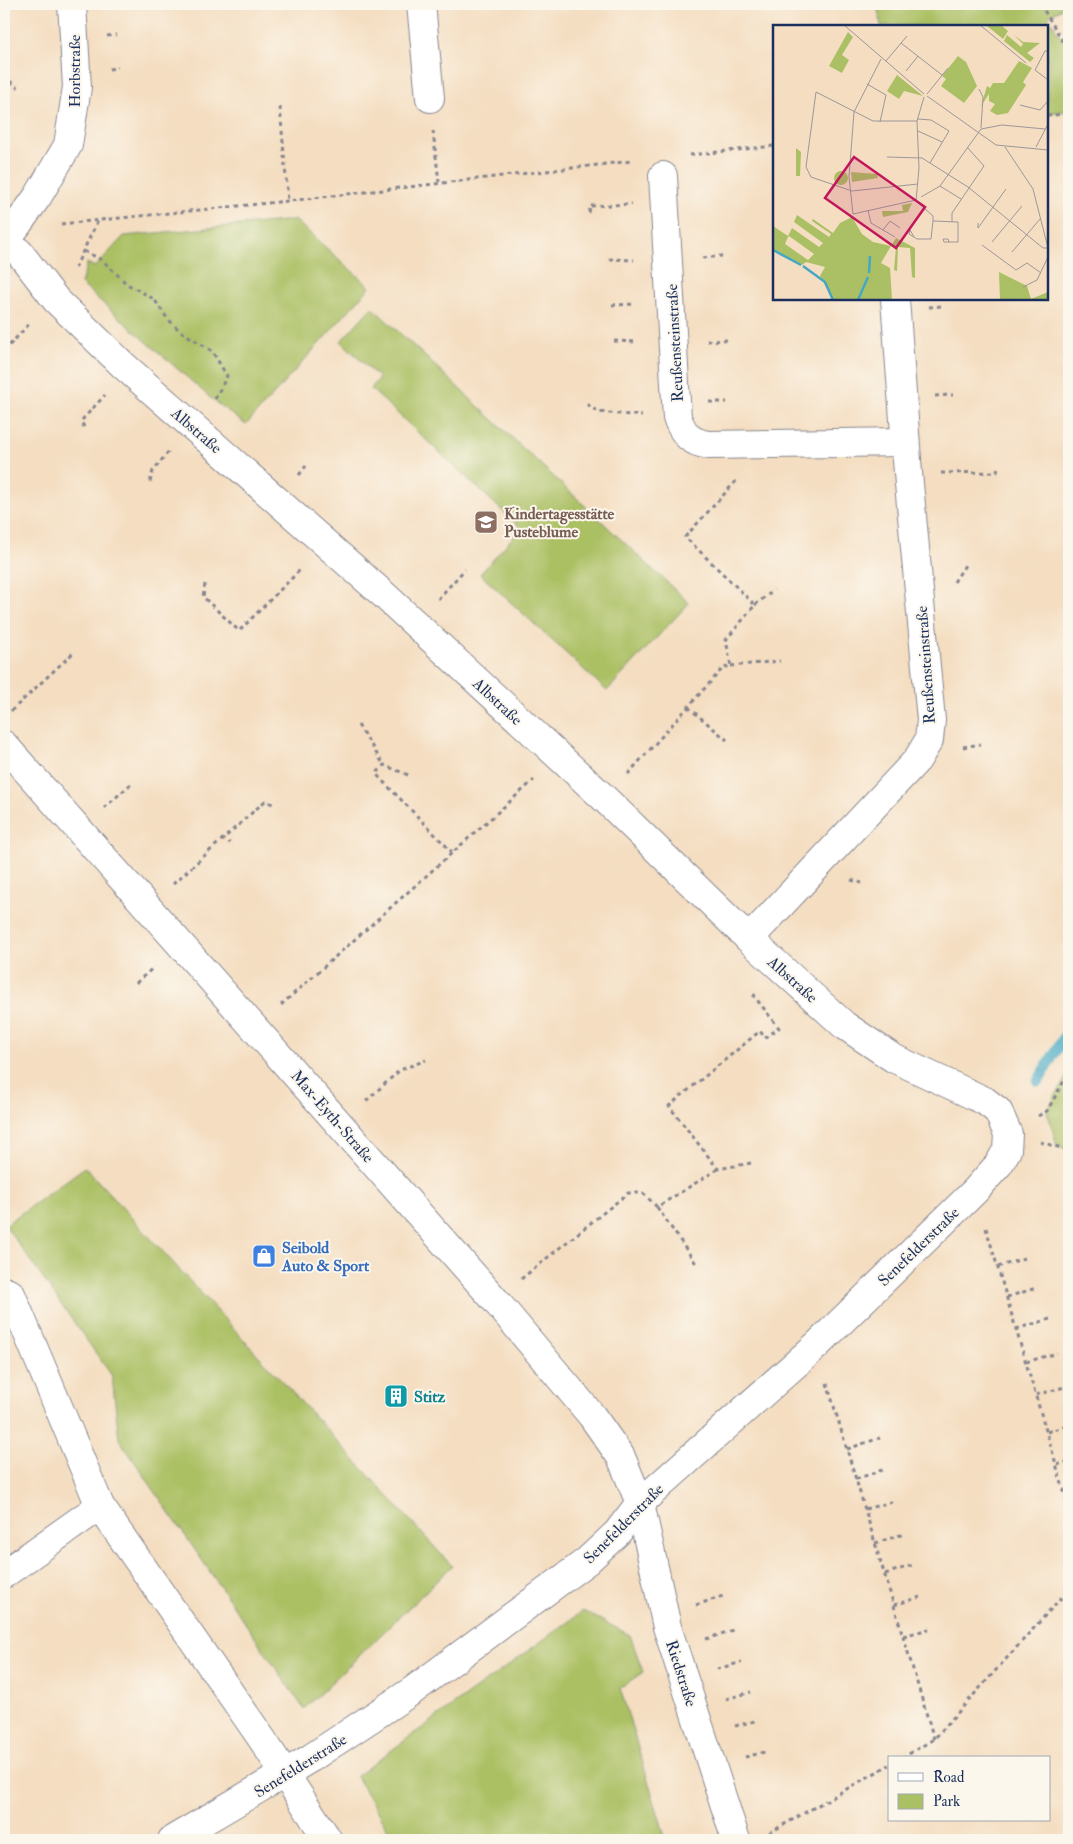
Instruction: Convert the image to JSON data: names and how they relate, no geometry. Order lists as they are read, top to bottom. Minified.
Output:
{"streets":{"street":["Horbstraße","Reußensteinstraße","Albstraße","Max-Eyth-Straße","Senefelderstraße","Riedstraße"]},"crossings":[["Horbstraße","Albstraße"],["Reußensteinstraße","Albstraße"],["Albstraße","Senefelderstraße"],["Max-Eyth-Straße","Senefelderstraße"],["Max-Eyth-Straße","Riedstraße"],["Senefelderstraße","Riedstraße"]],"places":{"school or university":["Kindertagesstätte Pusteblume"],"shop":["Seibold Auto & Sport"],"building":["Stitz"]},"legend":["Road","Park"]}
